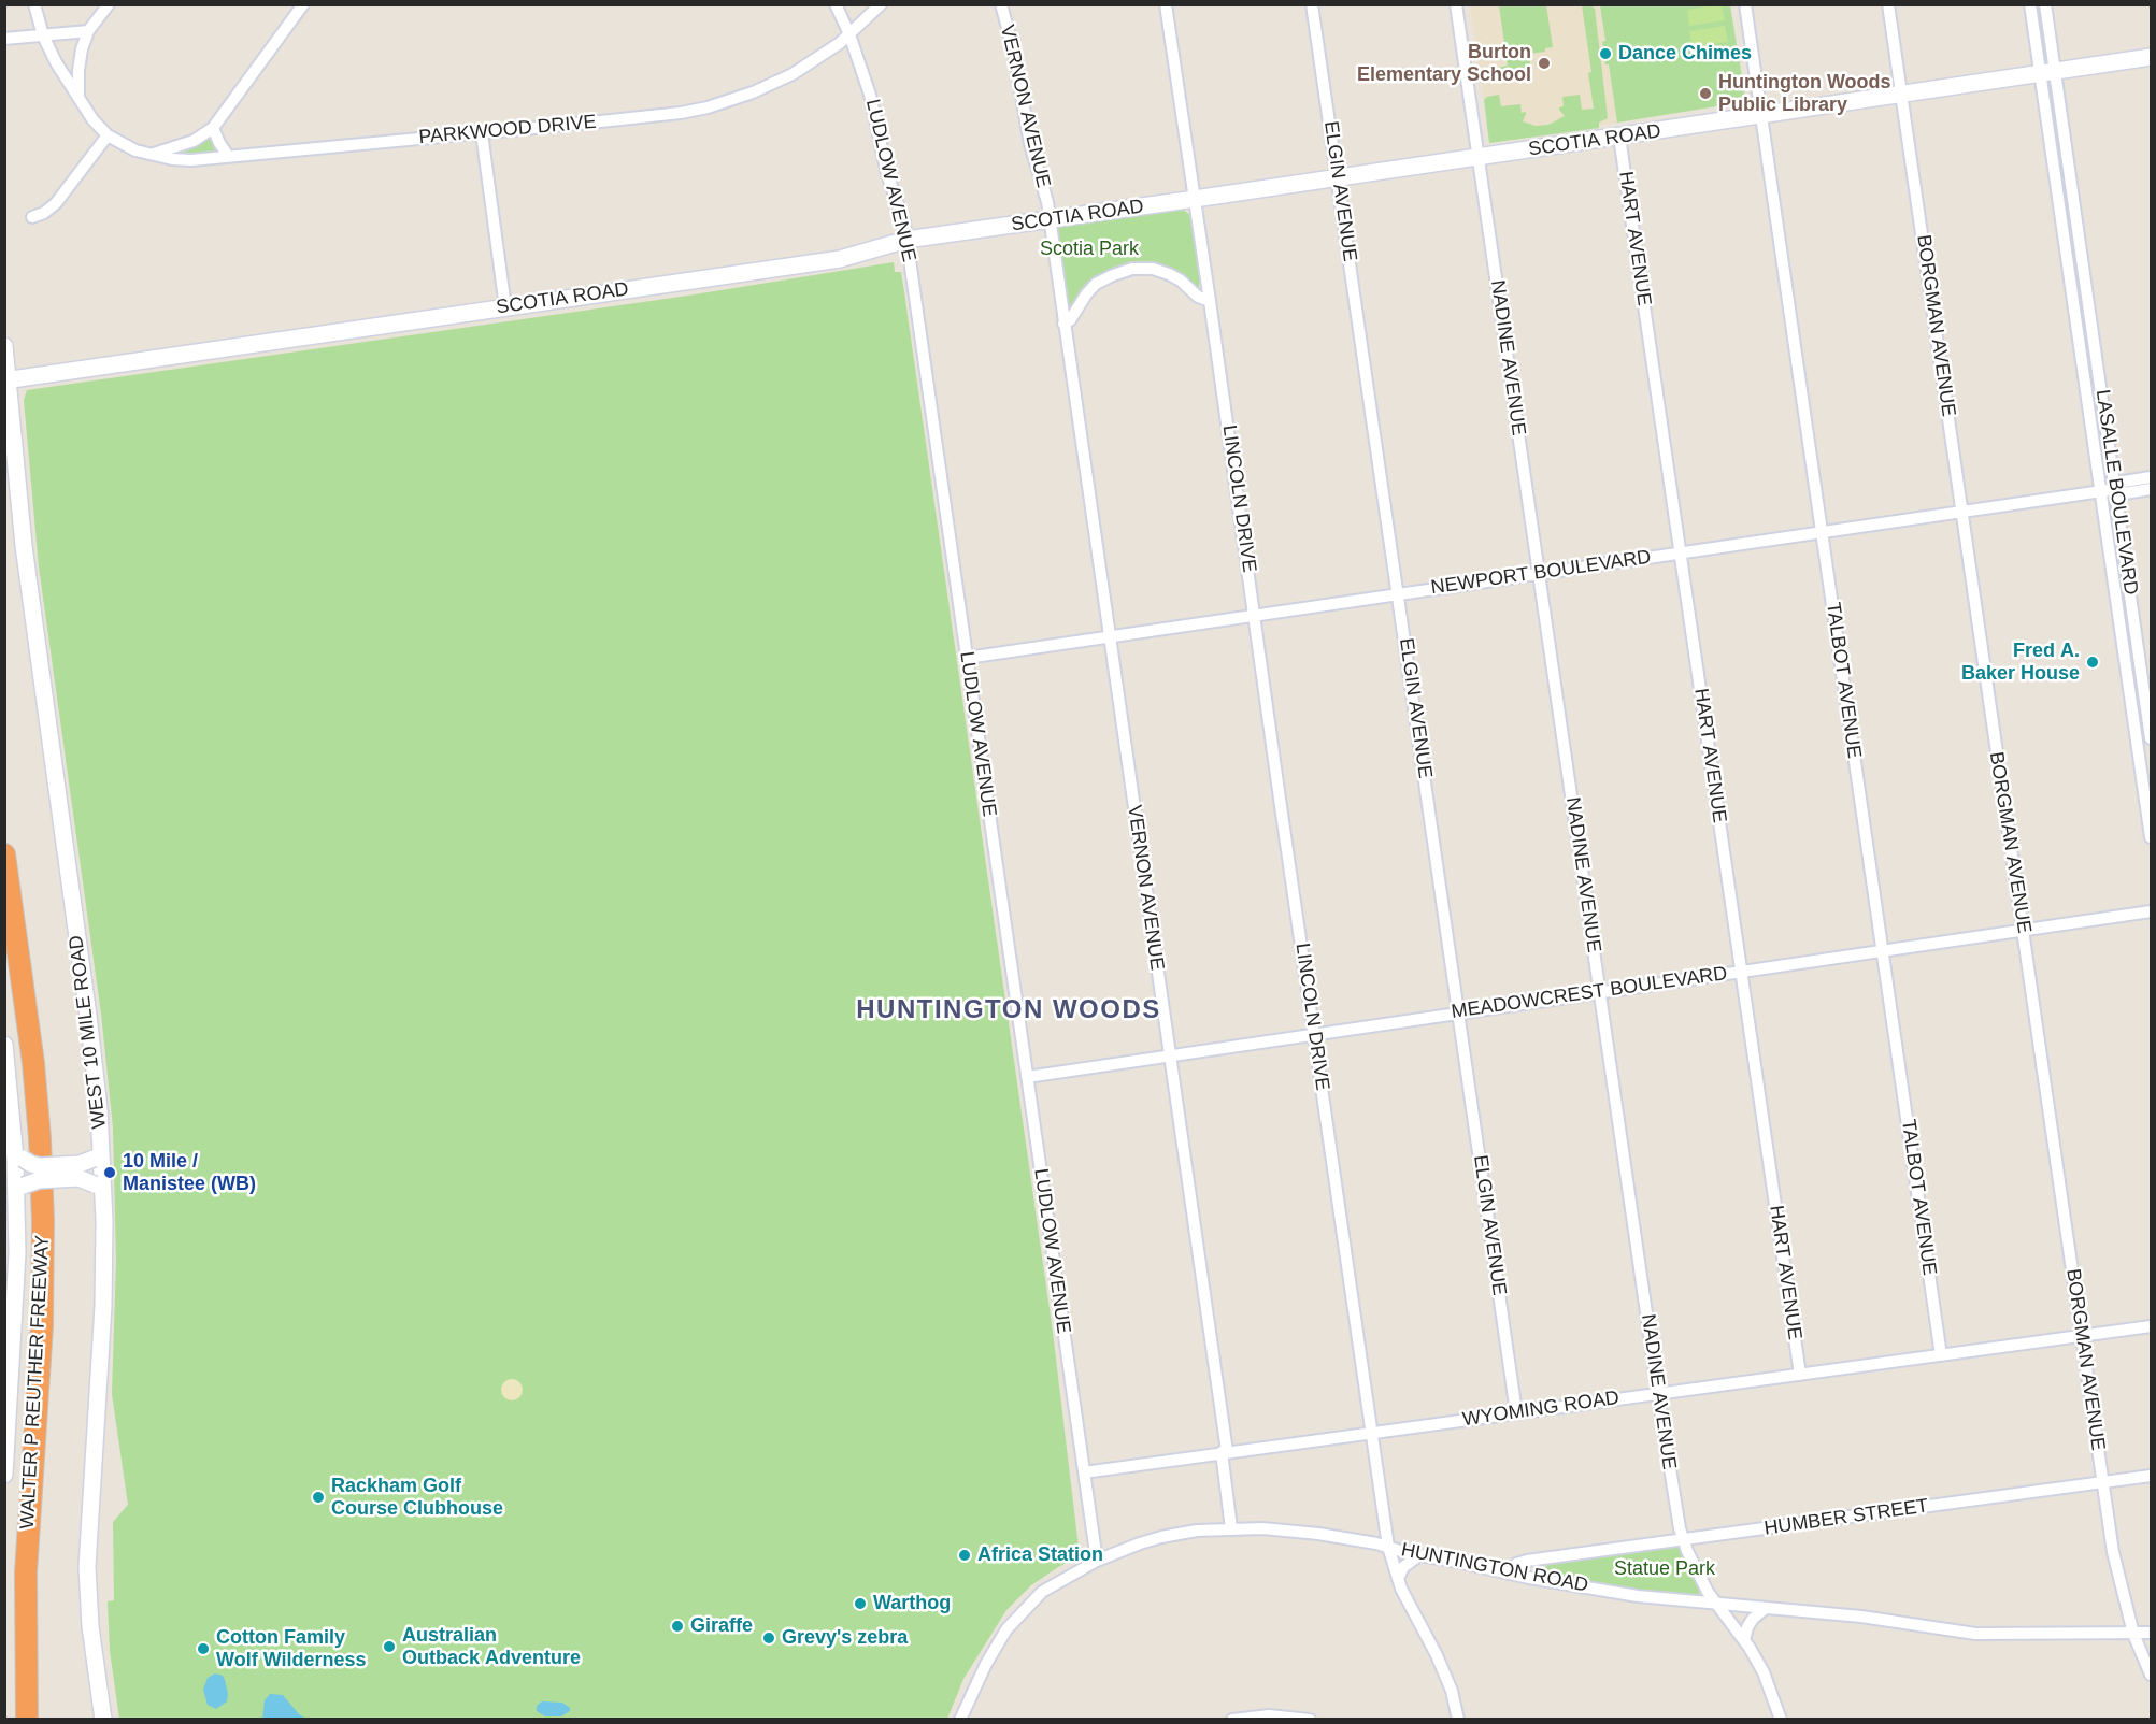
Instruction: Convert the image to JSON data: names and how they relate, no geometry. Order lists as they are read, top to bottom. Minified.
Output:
{"streets":{"highway":["WALTER P REUTHER FREEWAY"],"street":["VERNON AVENUE","PARKWOOD DRIVE","SCOTIA ROAD","LUDLOW AVENUE","ELGIN AVENUE","HART AVENUE","BORGMAN AVENUE","NADINE AVENUE","LASALLE BOULEVARD","LINCOLN DRIVE","NEWPORT BOULEVARD","TALBOT AVENUE","MEADOWCREST BOULEVARD","WEST 10 MILE ROAD","WYOMING ROAD","HUMBER STREET","HUNTINGTON ROAD"]},"crossings":[["VERNON AVENUE","SCOTIA ROAD"],["VERNON AVENUE","NEWPORT BOULEVARD"],["VERNON AVENUE","MEADOWCREST BOULEVARD"],["VERNON AVENUE","WYOMING ROAD"],["VERNON AVENUE","HUNTINGTON ROAD"],["PARKWOOD DRIVE","LUDLOW AVENUE"],["SCOTIA ROAD","LUDLOW AVENUE"],["SCOTIA ROAD","ELGIN AVENUE"],["SCOTIA ROAD","HART AVENUE"],["SCOTIA ROAD","BORGMAN AVENUE"],["SCOTIA ROAD","NADINE AVENUE"],["SCOTIA ROAD","LASALLE BOULEVARD"],["SCOTIA ROAD","LINCOLN DRIVE"],["SCOTIA ROAD","TALBOT AVENUE"],["SCOTIA ROAD","WEST 10 MILE ROAD"],["LUDLOW AVENUE","NEWPORT BOULEVARD"],["LUDLOW AVENUE","MEADOWCREST BOULEVARD"],["LUDLOW AVENUE","WYOMING ROAD"],["LUDLOW AVENUE","HUNTINGTON ROAD"],["ELGIN AVENUE","NEWPORT BOULEVARD"],["ELGIN AVENUE","MEADOWCREST BOULEVARD"],["ELGIN AVENUE","WYOMING ROAD"],["HART AVENUE","NEWPORT BOULEVARD"],["HART AVENUE","MEADOWCREST BOULEVARD"],["HART AVENUE","WYOMING ROAD"],["BORGMAN AVENUE","NEWPORT BOULEVARD"],["BORGMAN AVENUE","MEADOWCREST BOULEVARD"],["BORGMAN AVENUE","WYOMING ROAD"],["BORGMAN AVENUE","HUMBER STREET"],["BORGMAN AVENUE","HUNTINGTON ROAD"],["NADINE AVENUE","NEWPORT BOULEVARD"],["NADINE AVENUE","MEADOWCREST BOULEVARD"],["NADINE AVENUE","WYOMING ROAD"],["NADINE AVENUE","HUMBER STREET"],["NADINE AVENUE","HUNTINGTON ROAD"],["LASALLE BOULEVARD","NEWPORT BOULEVARD"],["LINCOLN DRIVE","NEWPORT BOULEVARD"],["LINCOLN DRIVE","MEADOWCREST BOULEVARD"],["LINCOLN DRIVE","WYOMING ROAD"],["LINCOLN DRIVE","HUNTINGTON ROAD"],["NEWPORT BOULEVARD","TALBOT AVENUE"],["TALBOT AVENUE","MEADOWCREST BOULEVARD"],["TALBOT AVENUE","WYOMING ROAD"],["HUMBER STREET","HUNTINGTON ROAD"]],"districts":["HUNTINGTON WOODS"],"parks":["Scotia Park","Statue Park"],"places":["Dance Chimes","Burton Elementary School","Huntington Woods Public Library","Fred A. Baker House","10 Mile / Manistee (WB)","Rackham Golf Course Clubhouse","Africa Station","Warthog","Giraffe","Grevy's zebra","Australian Outback Adventure","Cotton Family Wolf Wilderness"]}
